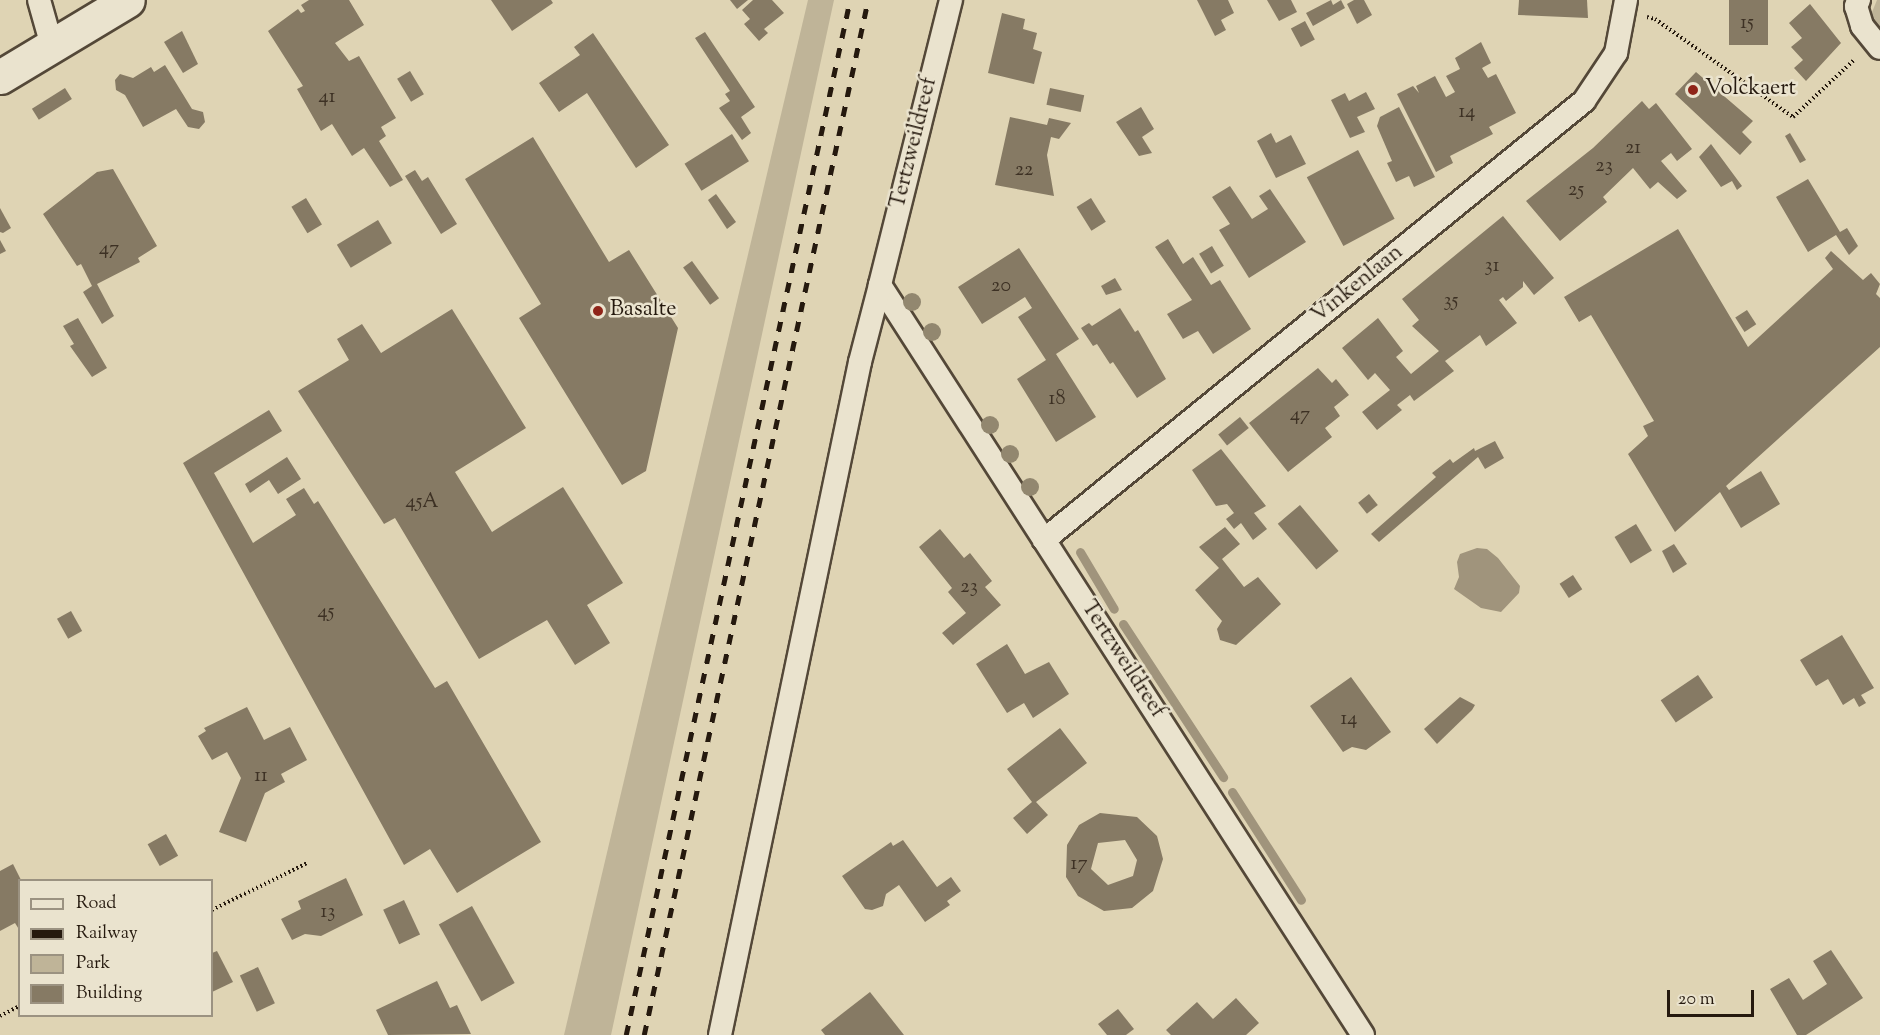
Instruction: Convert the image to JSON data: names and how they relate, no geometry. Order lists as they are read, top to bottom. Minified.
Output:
{"streets":{"street":["Tertzweildreef","Vinkenlaan"]},"crossings":[["Tertzweildreef","Vinkenlaan"]],"places":["Volckaert","Basalte"],"house_numbers":["15","41","14","21","23","22","25","47","31","20","35","18","47","45A","23","45","14","11","17","13"],"legend":["Road","Railway","Park","Building"],"scale_bar":"20 m"}
